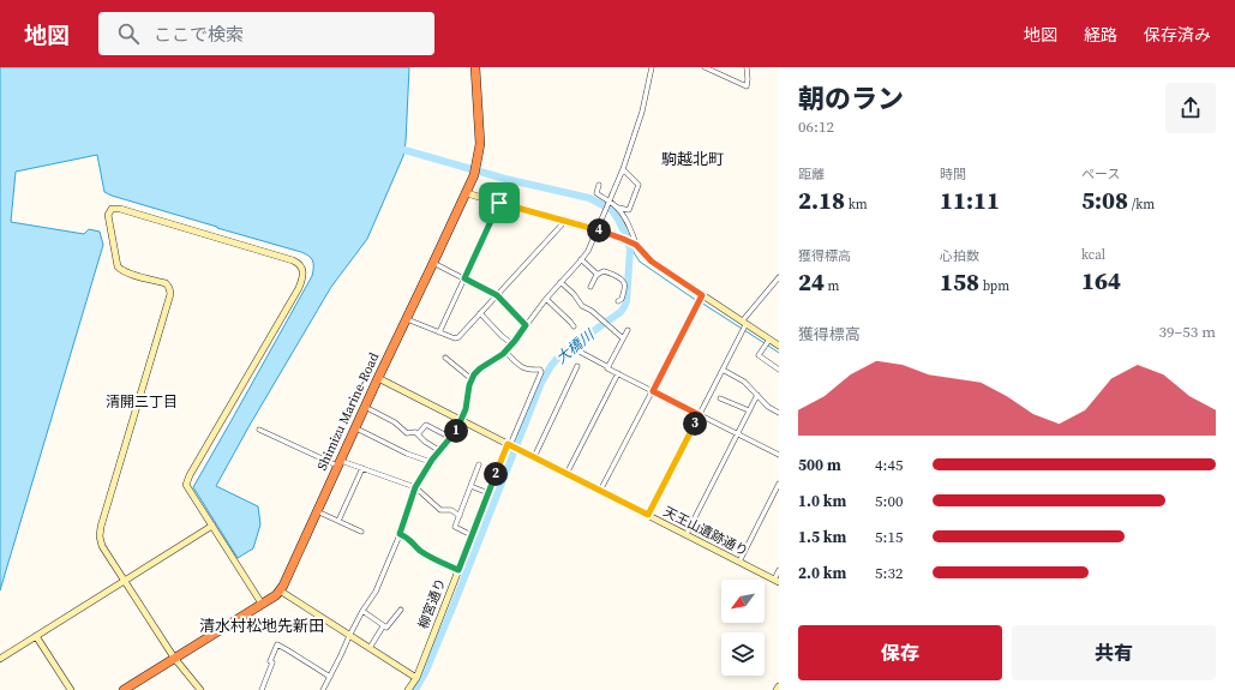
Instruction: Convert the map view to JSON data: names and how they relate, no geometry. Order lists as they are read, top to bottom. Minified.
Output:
{"streets":{"highway":["Shimizu Marine-Road"],"street":["天王山遺跡通り","柳宮通り"]},"crossings":[["天王山遺跡通り","柳宮通り"]],"districts":["駒越北町","清開三丁目","清水村松地先新田"],"water":["大橋川"],"north":"bottom left","page":{"header":"地図","search":"ここで検索","nav":["地図","経路","保存済み"],"heading":["朝のラン","06:12"],"stats":[["距離","2.18 km"],["時間","11:11"],["ペース","5:08 /km"],["獲得標高","24 m"],["心拍数","158 bpm"],["kcal","164"]],"pins":["4","3","1","2"],"chart":["獲得標高","39–53 m"],"list":[{"name":"500 m","note":"4:45"},{"name":"1.0 km","note":"5:00"},{"name":"1.5 km","note":"5:15"},{"name":"2.0 km","note":"5:32"}],"buttons":["保存","共有"]}}
